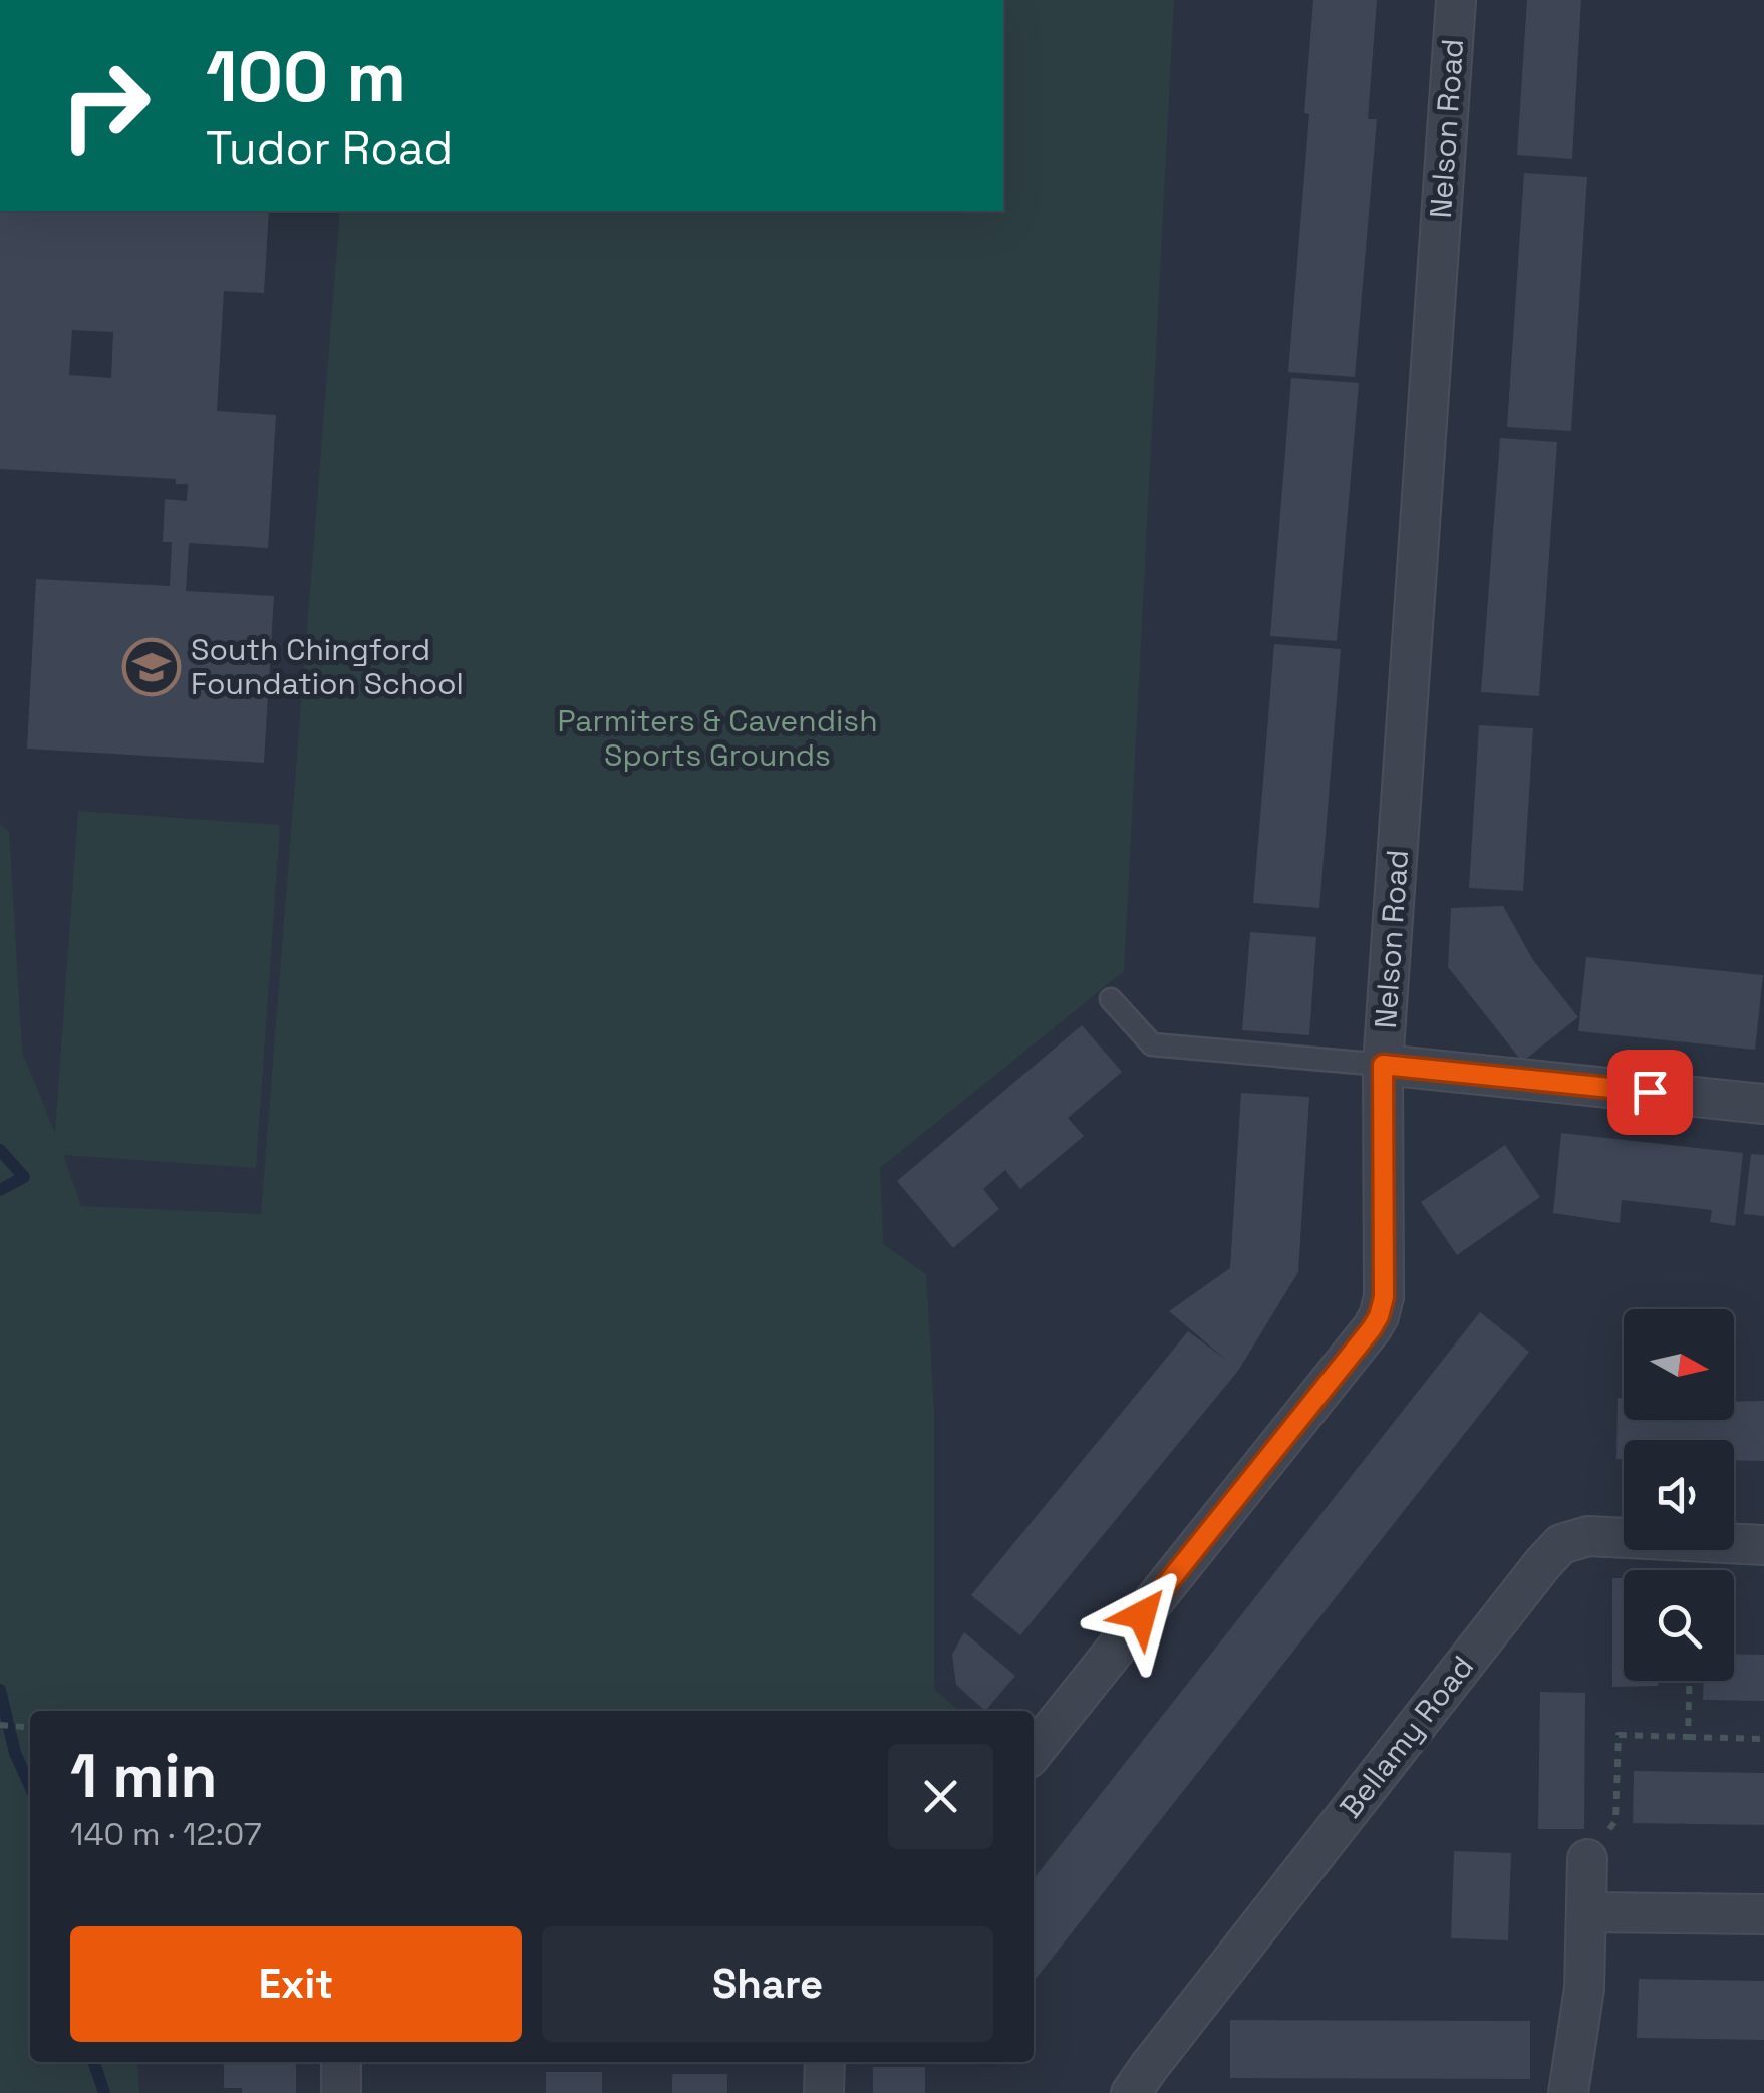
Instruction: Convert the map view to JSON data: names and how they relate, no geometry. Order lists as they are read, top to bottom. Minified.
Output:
{"streets":{"street":["Nelson Road","Bellamy Road"]},"parks":["Parmiters & Cavendish Sports Grounds"],"places":{"school or university":["South Chingford Foundation School"]},"north":"right","page":{"turn":["100 m","Tudor Road"],"heading":["1 min","140 m · 12:07"],"buttons":["Exit","Share"]}}
